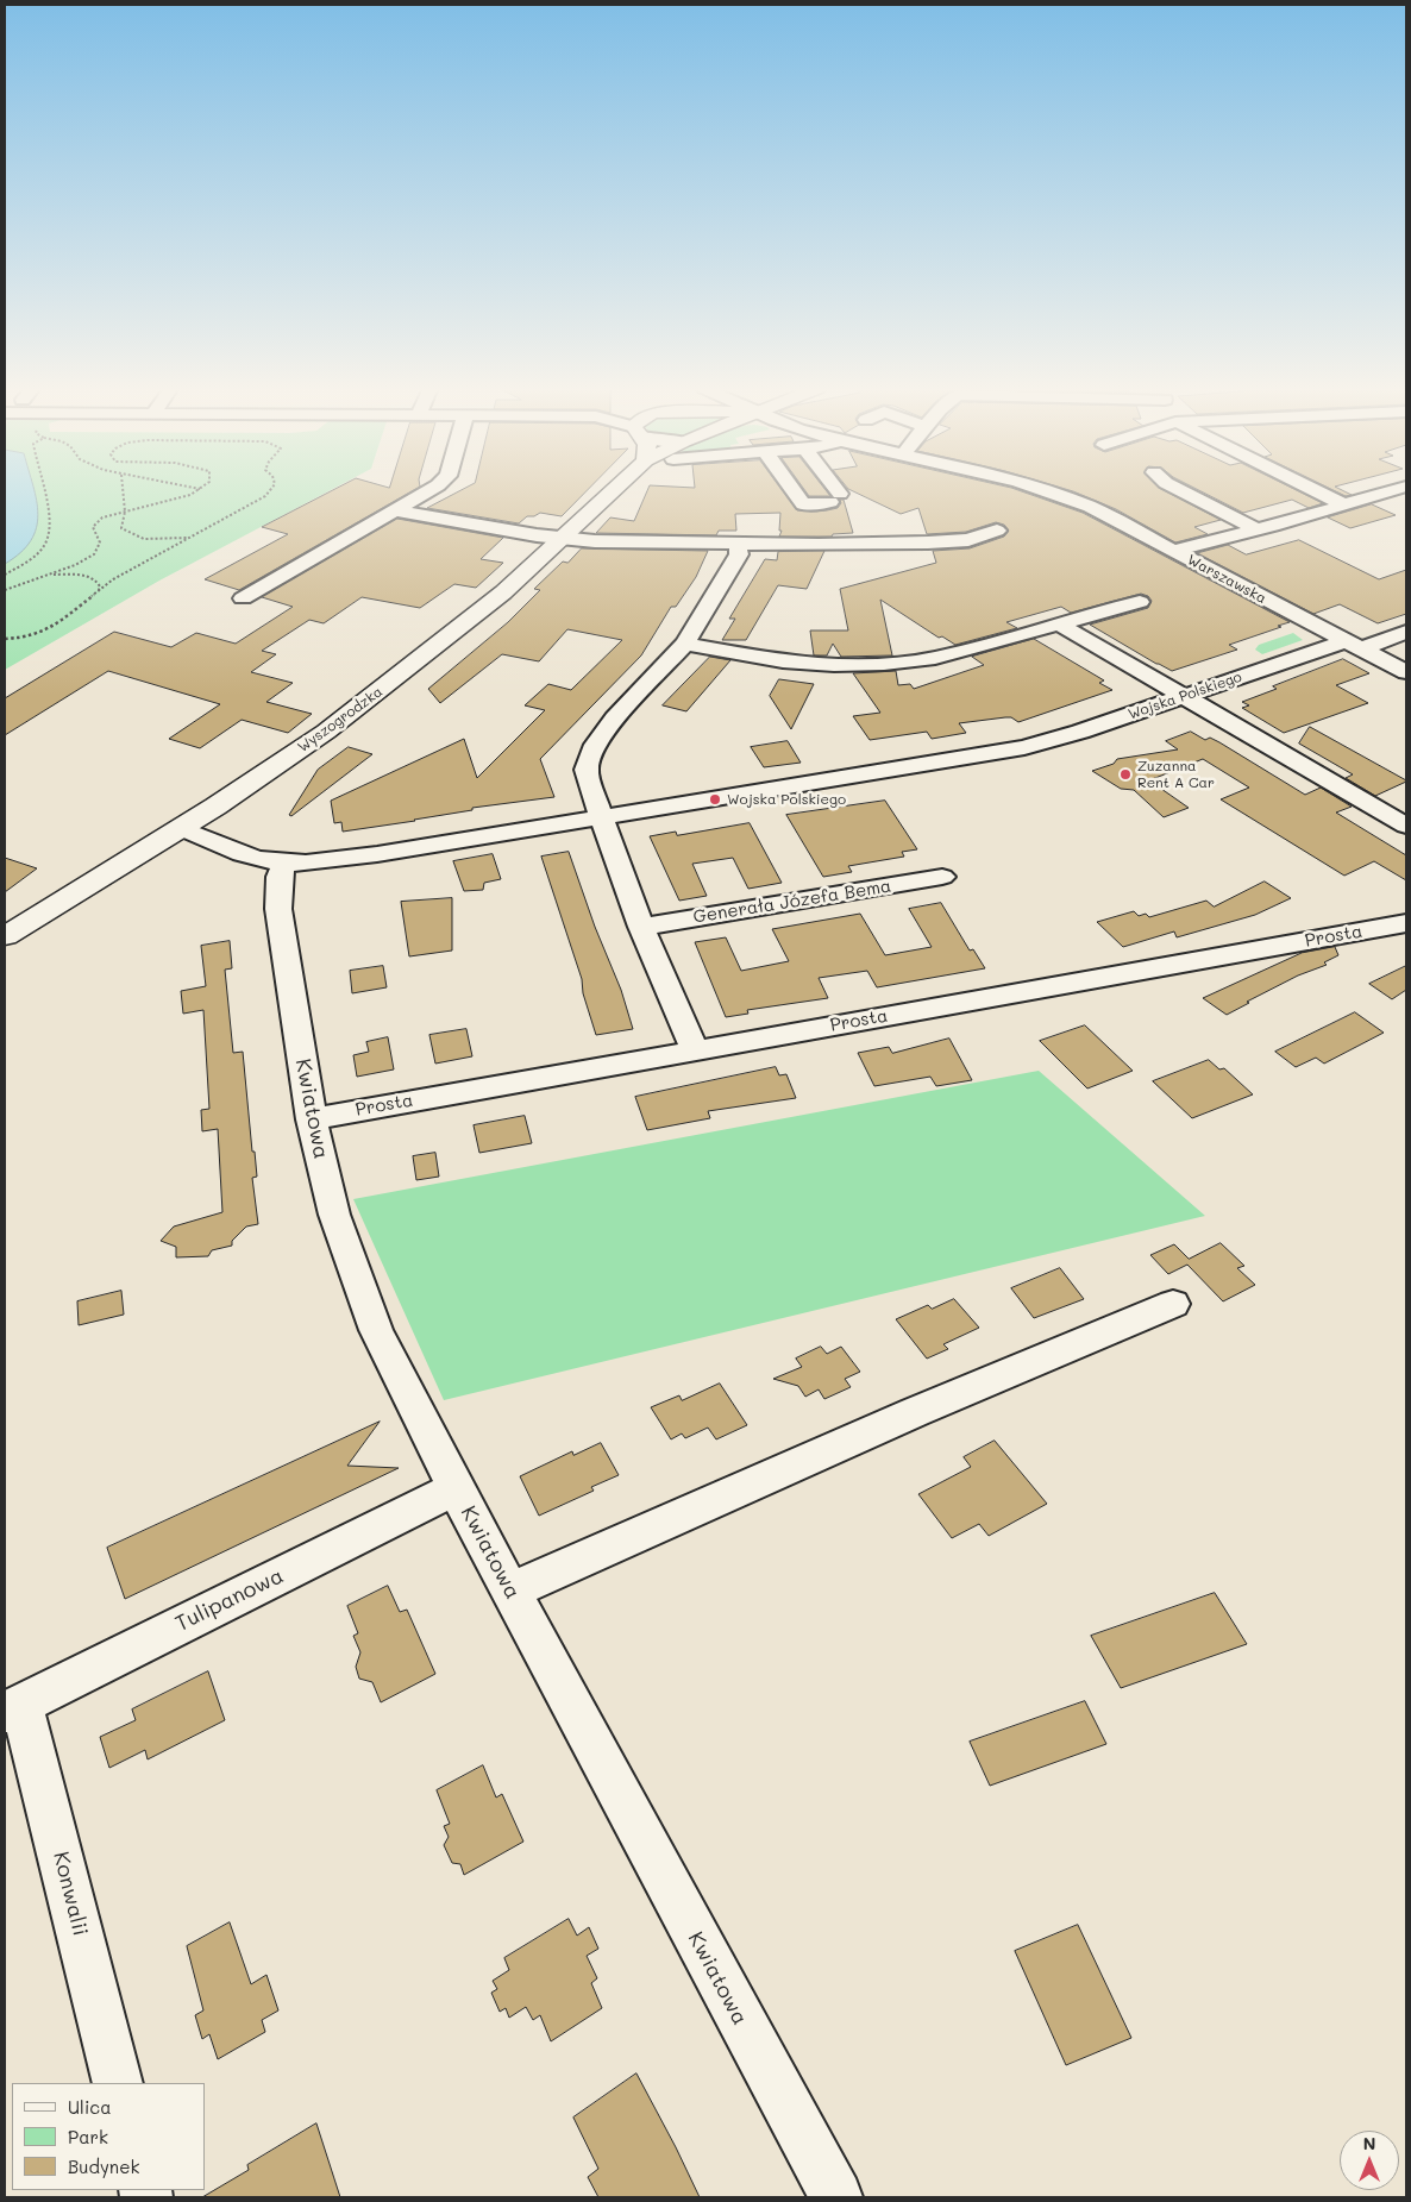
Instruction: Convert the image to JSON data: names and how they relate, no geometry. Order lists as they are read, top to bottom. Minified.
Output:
{"streets":{"main road":["Wyszogrodzka"],"street":["Warszawska","Wojska Polskiego","Generała Józefa Bema","Prosta","Kwiatowa","Tulipanowa","Konwalii"]},"crossings":[["Warszawska","Wojska Polskiego"],["Wojska Polskiego","Wyszogrodzka"],["Wojska Polskiego","Kwiatowa"],["Prosta","Kwiatowa"],["Kwiatowa","Tulipanowa"],["Tulipanowa","Konwalii"]],"places":["Zuzanna Rent A Car","Wojska Polskiego"],"legend":["Ulica","Park","Budynek"],"north":"top"}
